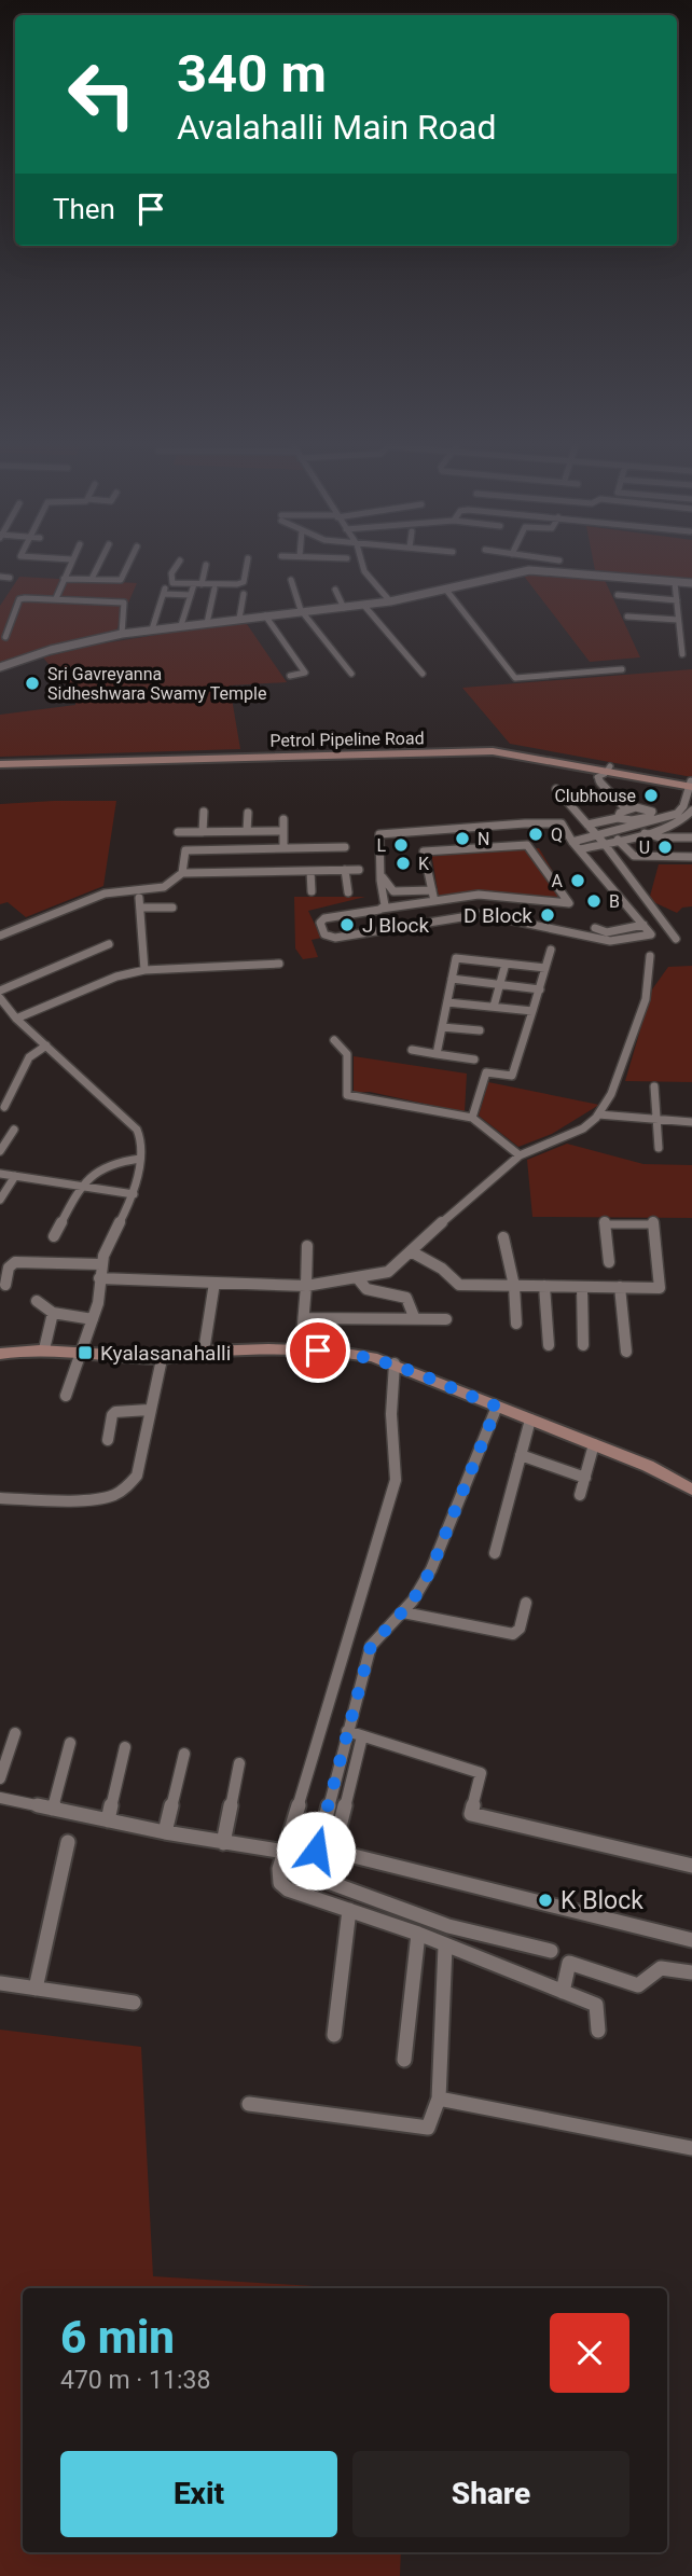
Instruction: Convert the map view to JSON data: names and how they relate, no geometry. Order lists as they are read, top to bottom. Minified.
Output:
{"streets":{"main road":["Petrol Pipeline Road"]},"places":{"other":["Sri Gavreyanna Sidheshwara Swamy Temple","Clubhouse","Q","N","L","U","K","A","B","D Block","J Block","K Block"],"transit":["Kyalasanahalli"]},"page":{"turn":["340 m","Avalahalli Main Road"],"then":"Then","heading":["6 min","470 m · 11:38"],"buttons":["Exit","Share"]}}
